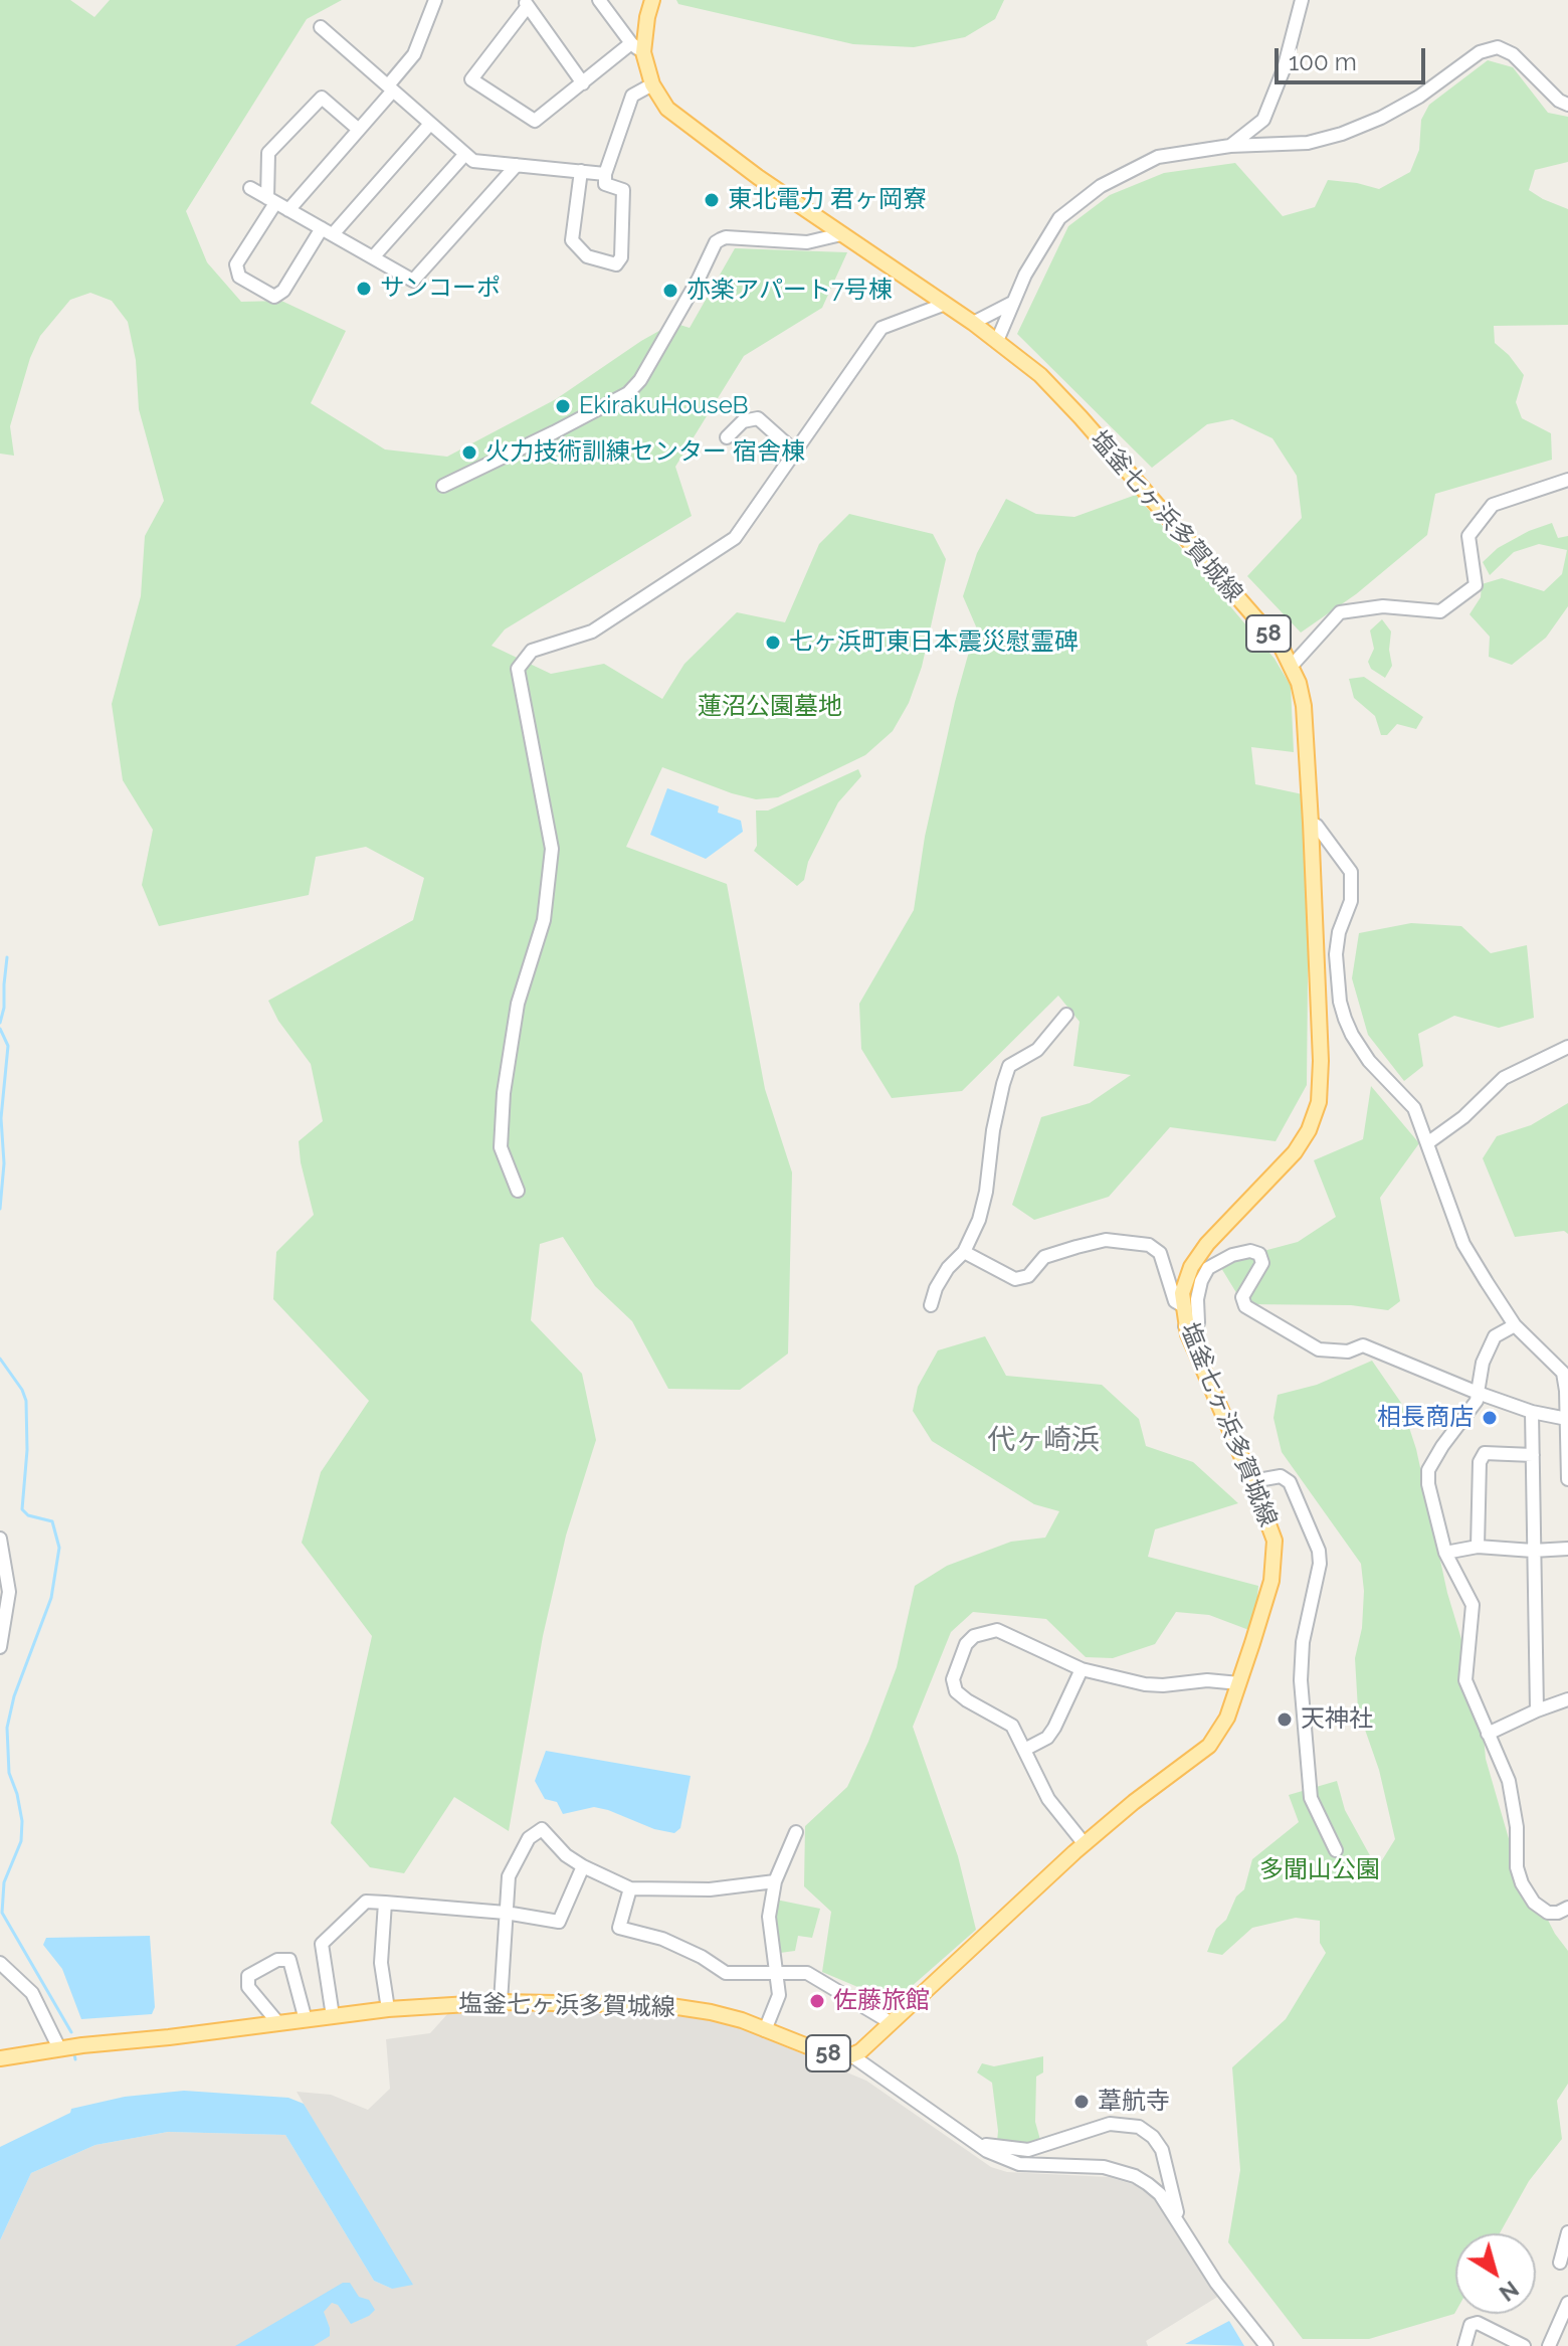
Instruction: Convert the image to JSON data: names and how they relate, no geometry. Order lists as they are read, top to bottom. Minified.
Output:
{"streets":{"main road":["塩釜七ヶ浜多賀城線","58"]},"districts":["代ヶ崎浜"],"parks":["蓮沼公園墓地","多聞山公園"],"places":["東北電力 君ヶ岡寮","サンコーポ","亦楽アパート7号棟","EkirakuHouseB","火力技術訓練センター 宿舎棟","七ヶ浜町東日本震災慰霊碑","相長商店","天神社","佐藤旅館","葦航寺"],"scale_bar":"100 m","north":"bottom right"}
